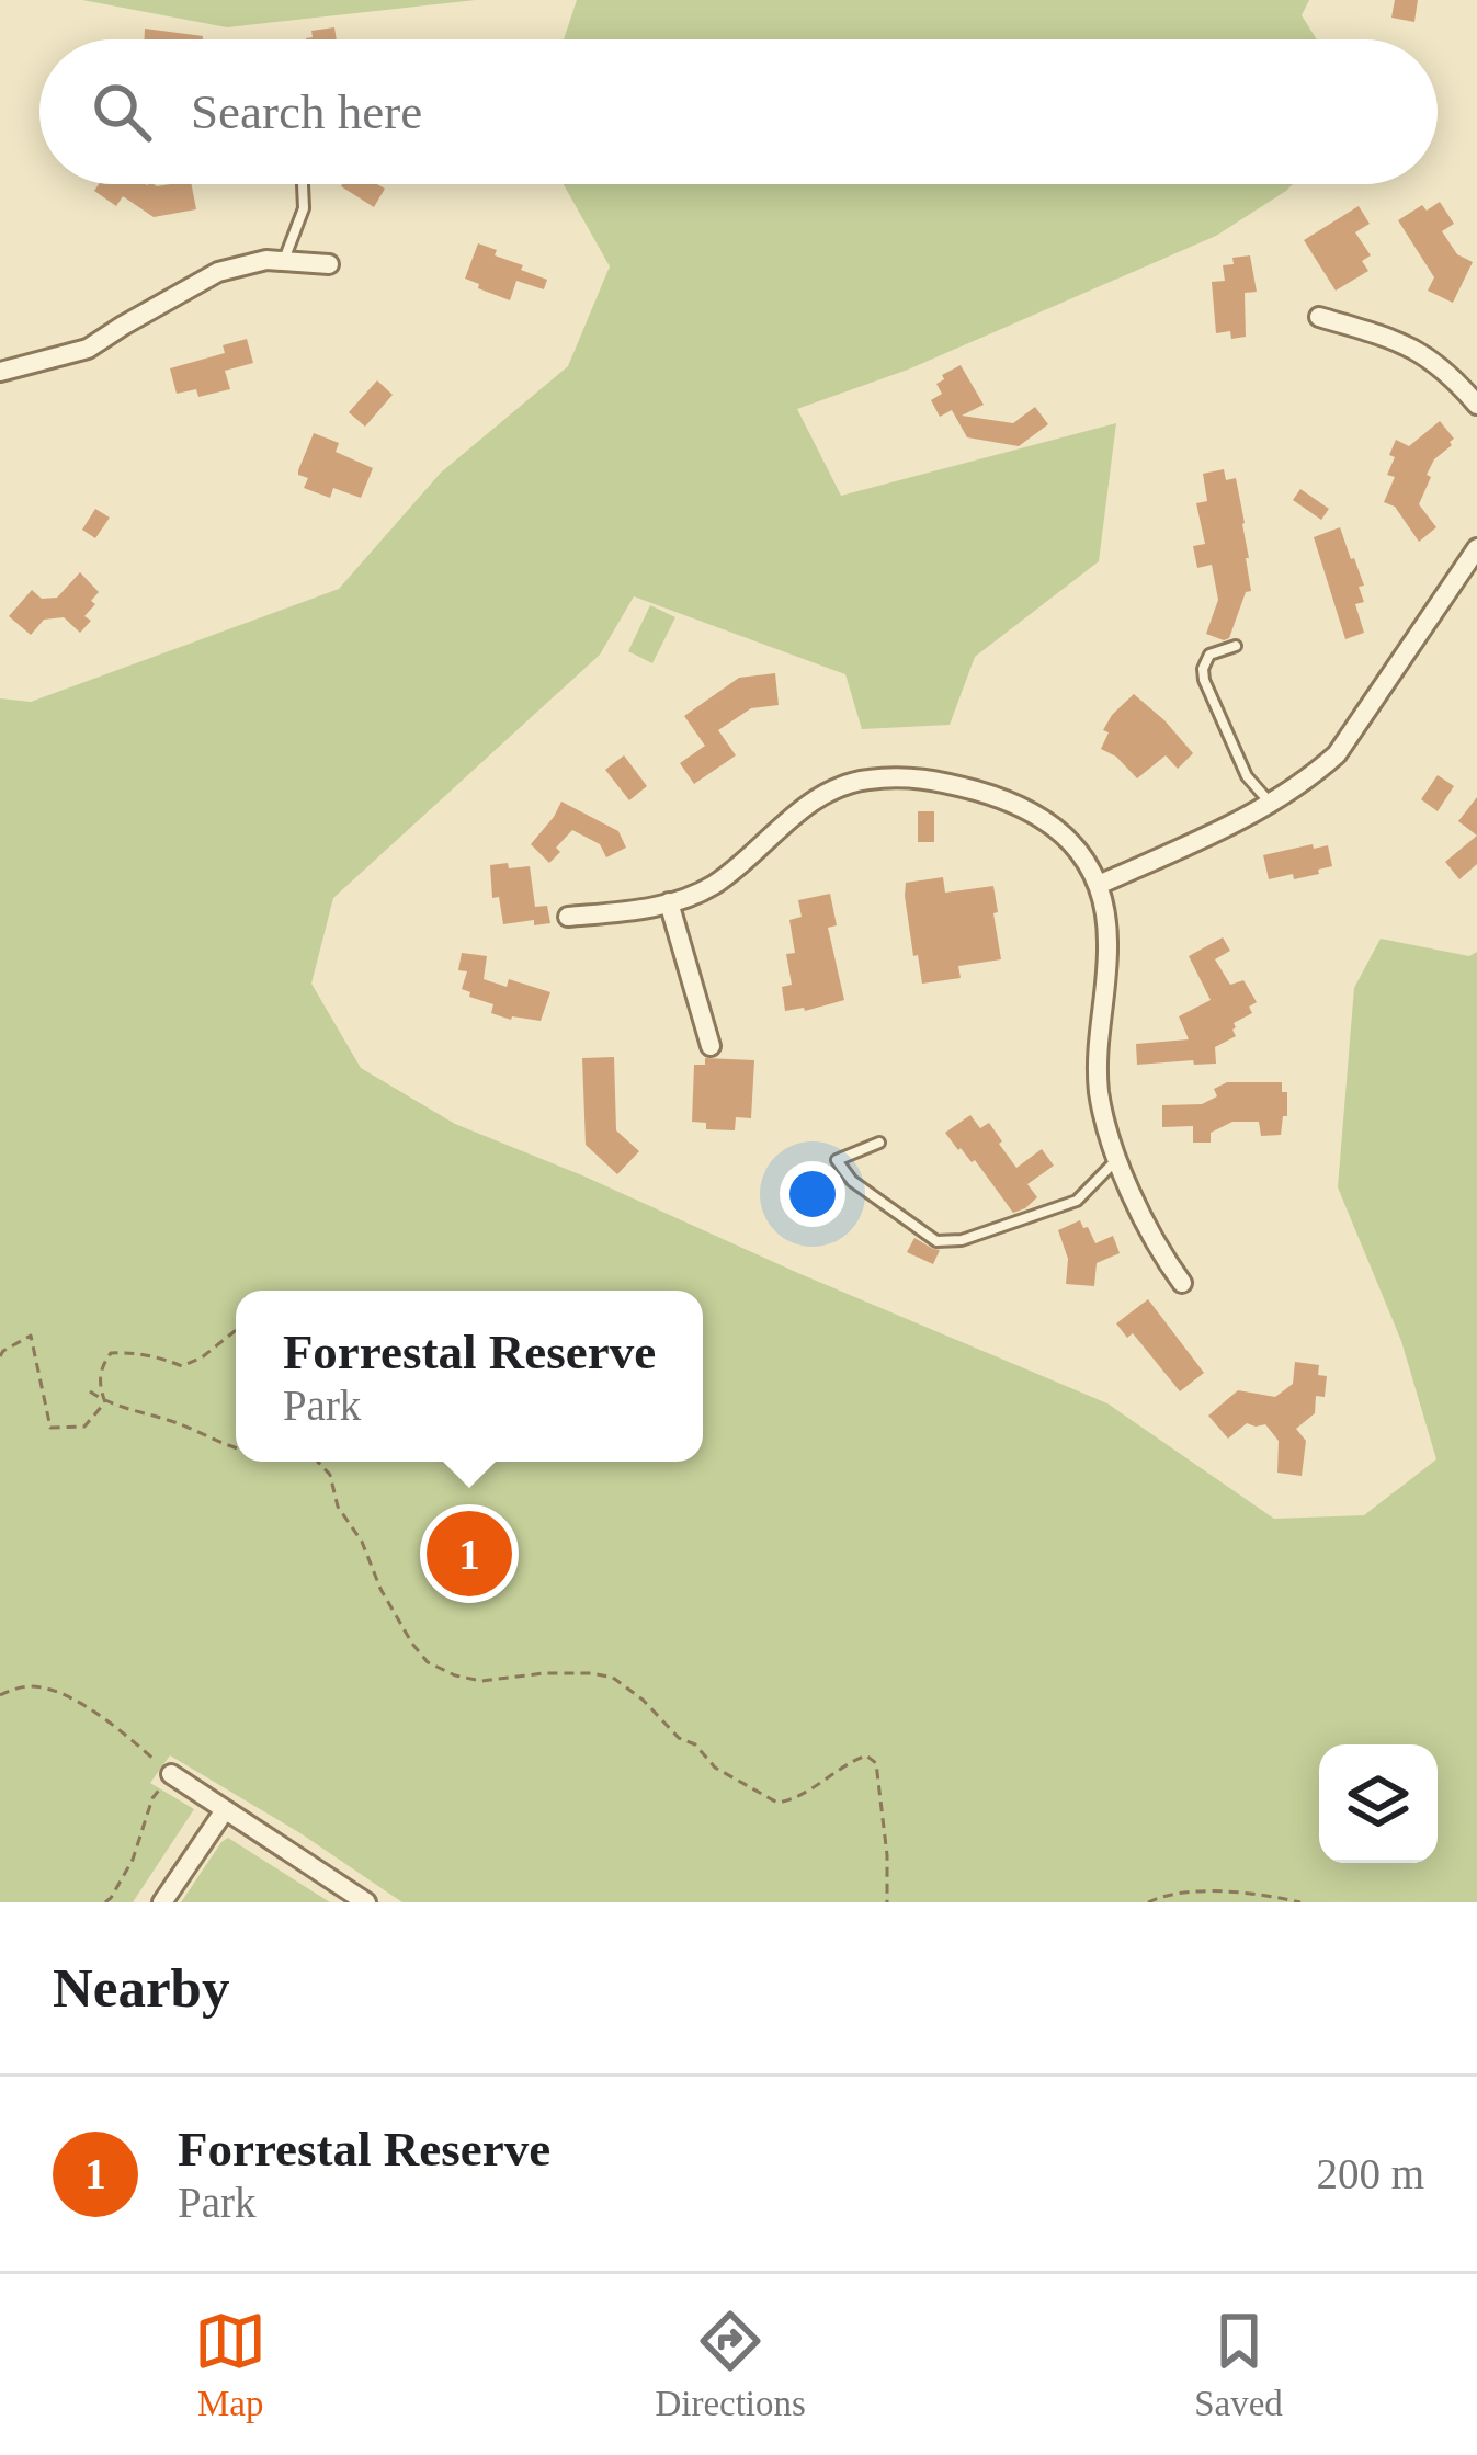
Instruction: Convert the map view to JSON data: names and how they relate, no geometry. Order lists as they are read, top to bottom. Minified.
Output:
{"page":{"search":"Search here","popup":["Forrestal Reserve","Park"],"pins":"1","heading":"Nearby","list":[{"mark":"1","name":"Forrestal Reserve","note":"Park","value":"200 m"}],"nav":["Map","Directions","Saved"]}}
